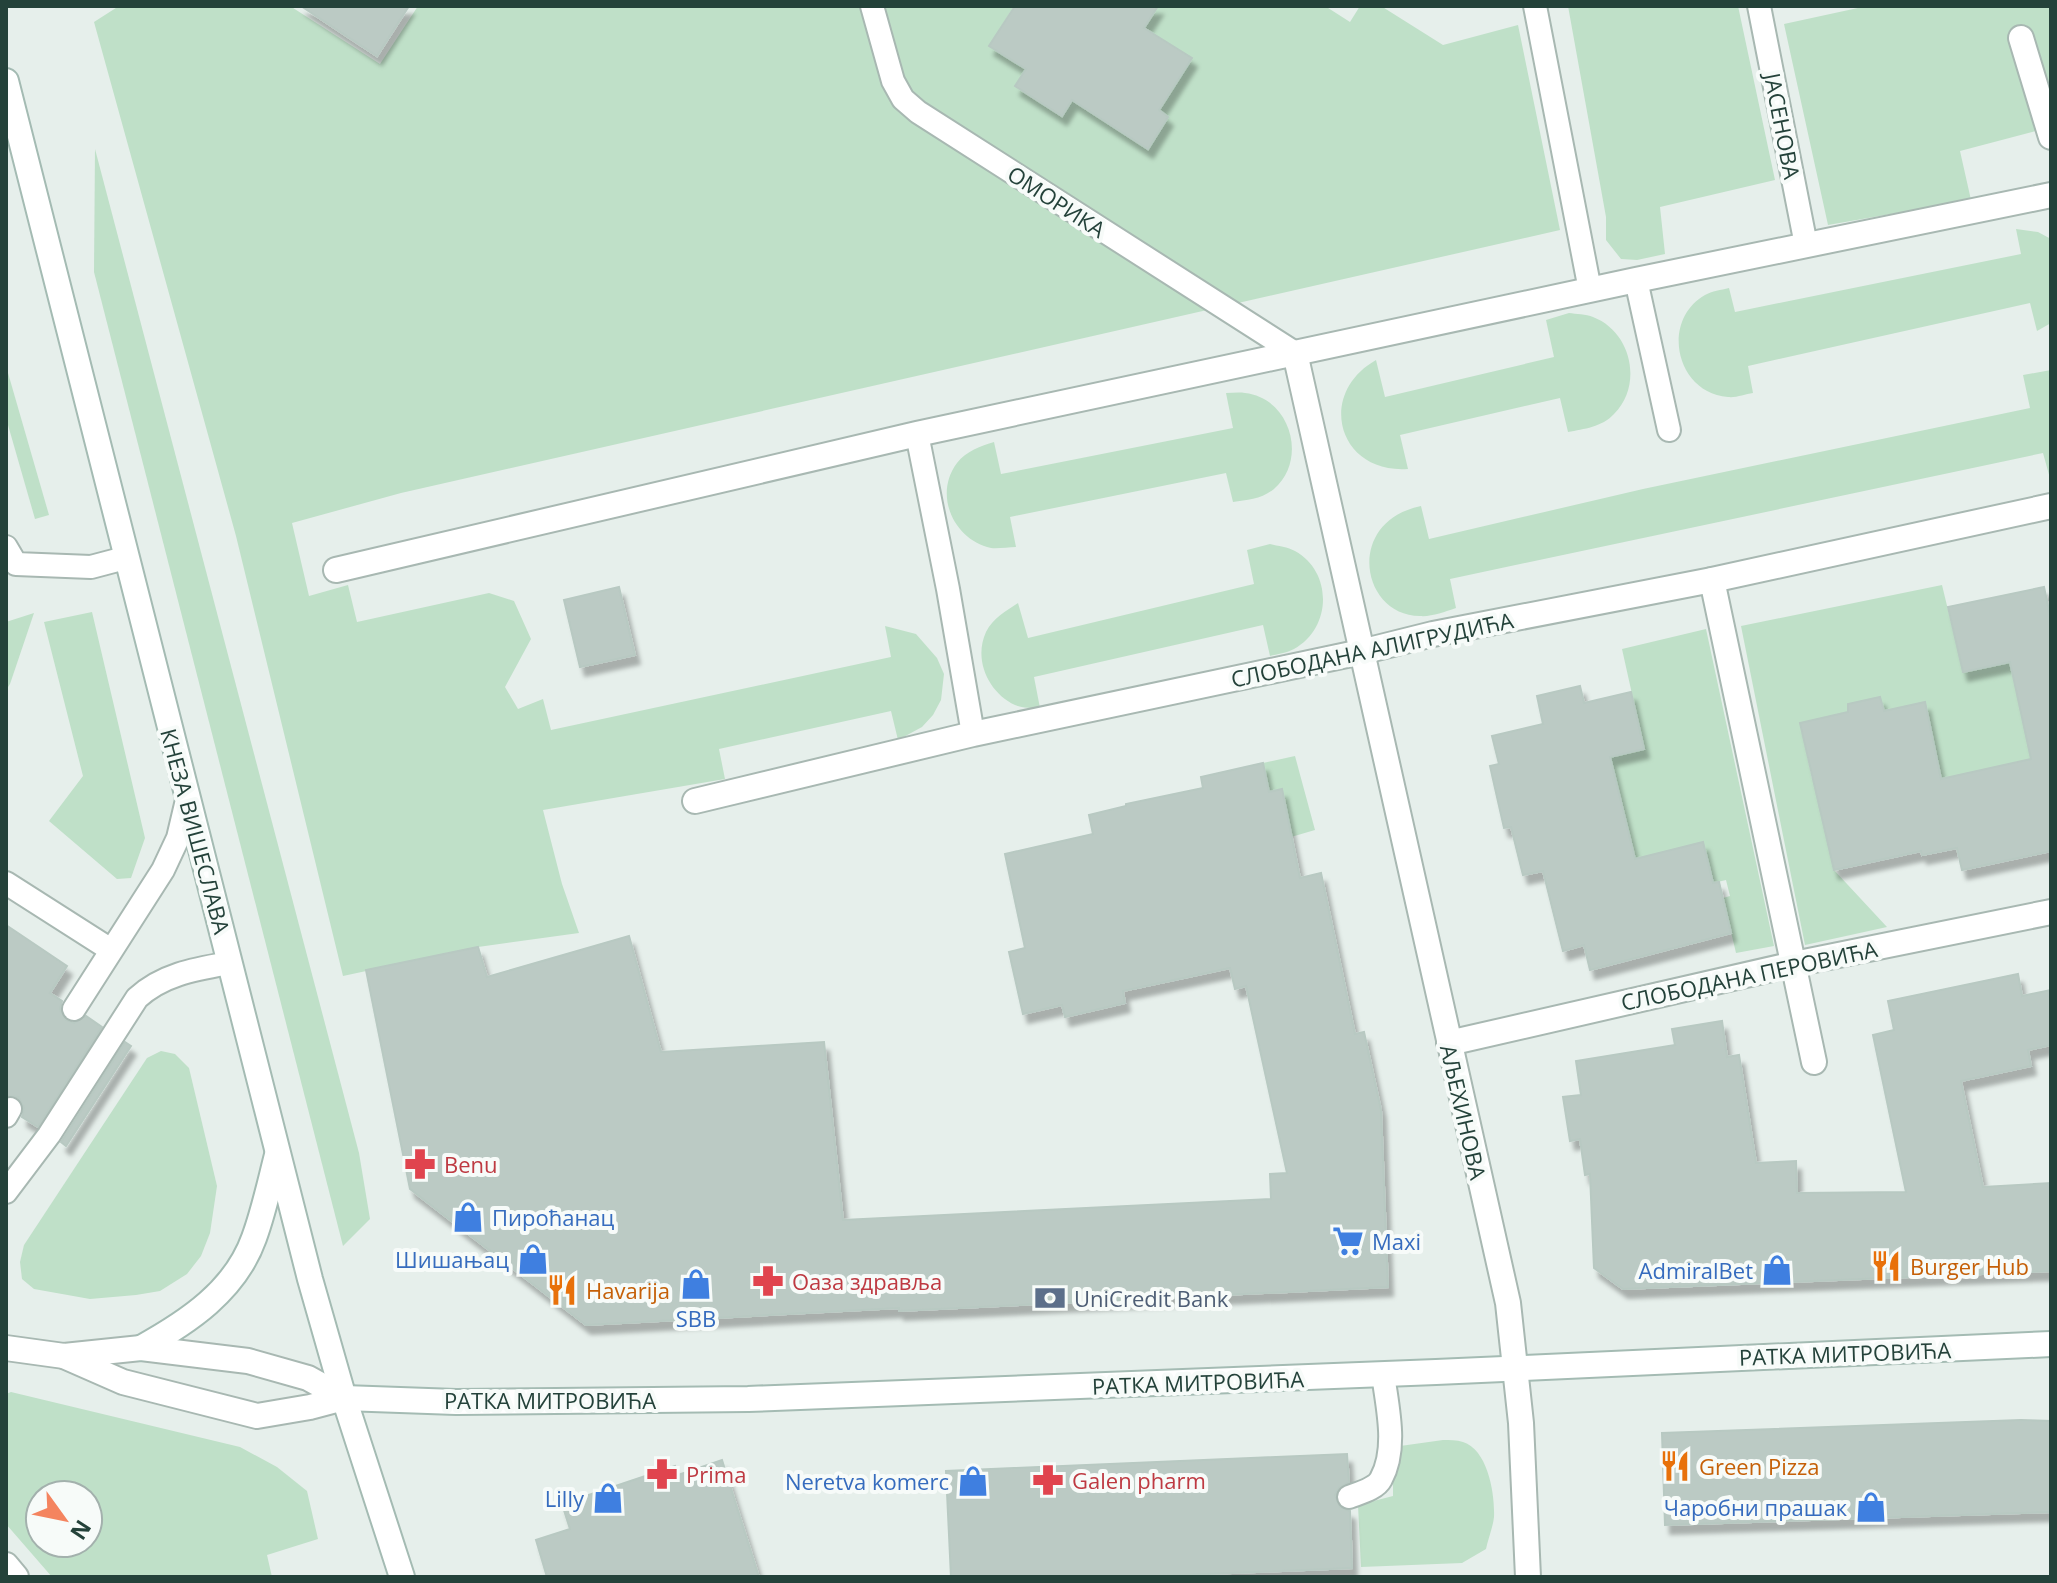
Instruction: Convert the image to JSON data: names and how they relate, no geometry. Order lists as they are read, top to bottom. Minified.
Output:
{"streets":{"street":["СЛОБОДАНА АЛИГРУДИЋА","КНЕЗА ВИШЕСЛАВА","СЛОБОДАНА ПЕРОВИЋА","АЉЕХИНОВА","РАТКА МИТРОВИЋА"],"lane":["ЈАСЕНОВА","ОМОРИКА"]},"crossings":[["ОМОРИКА","АЉЕХИНОВА"],["СЛОБОДАНА АЛИГРУДИЋА","АЉЕХИНОВА"],["КНЕЗА ВИШЕСЛАВА","РАТКА МИТРОВИЋА"],["СЛОБОДАНА ПЕРОВИЋА","АЉЕХИНОВА"],["АЉЕХИНОВА","РАТКА МИТРОВИЋА"]],"places":{"pharmacy":["Benu","Оаза здравља","Prima","Galen pharm"],"shop":["Пироћанац","Шишањац","AdmiralBet","SBB","Neretva komerc","Lilly","Чаробни прашак"],"supermarket":["Maxi"],"restaurant":["Burger Hub","Havarija","Green Pizza"],"bank":["UniCredit Bank"]},"north":"bottom right"}
